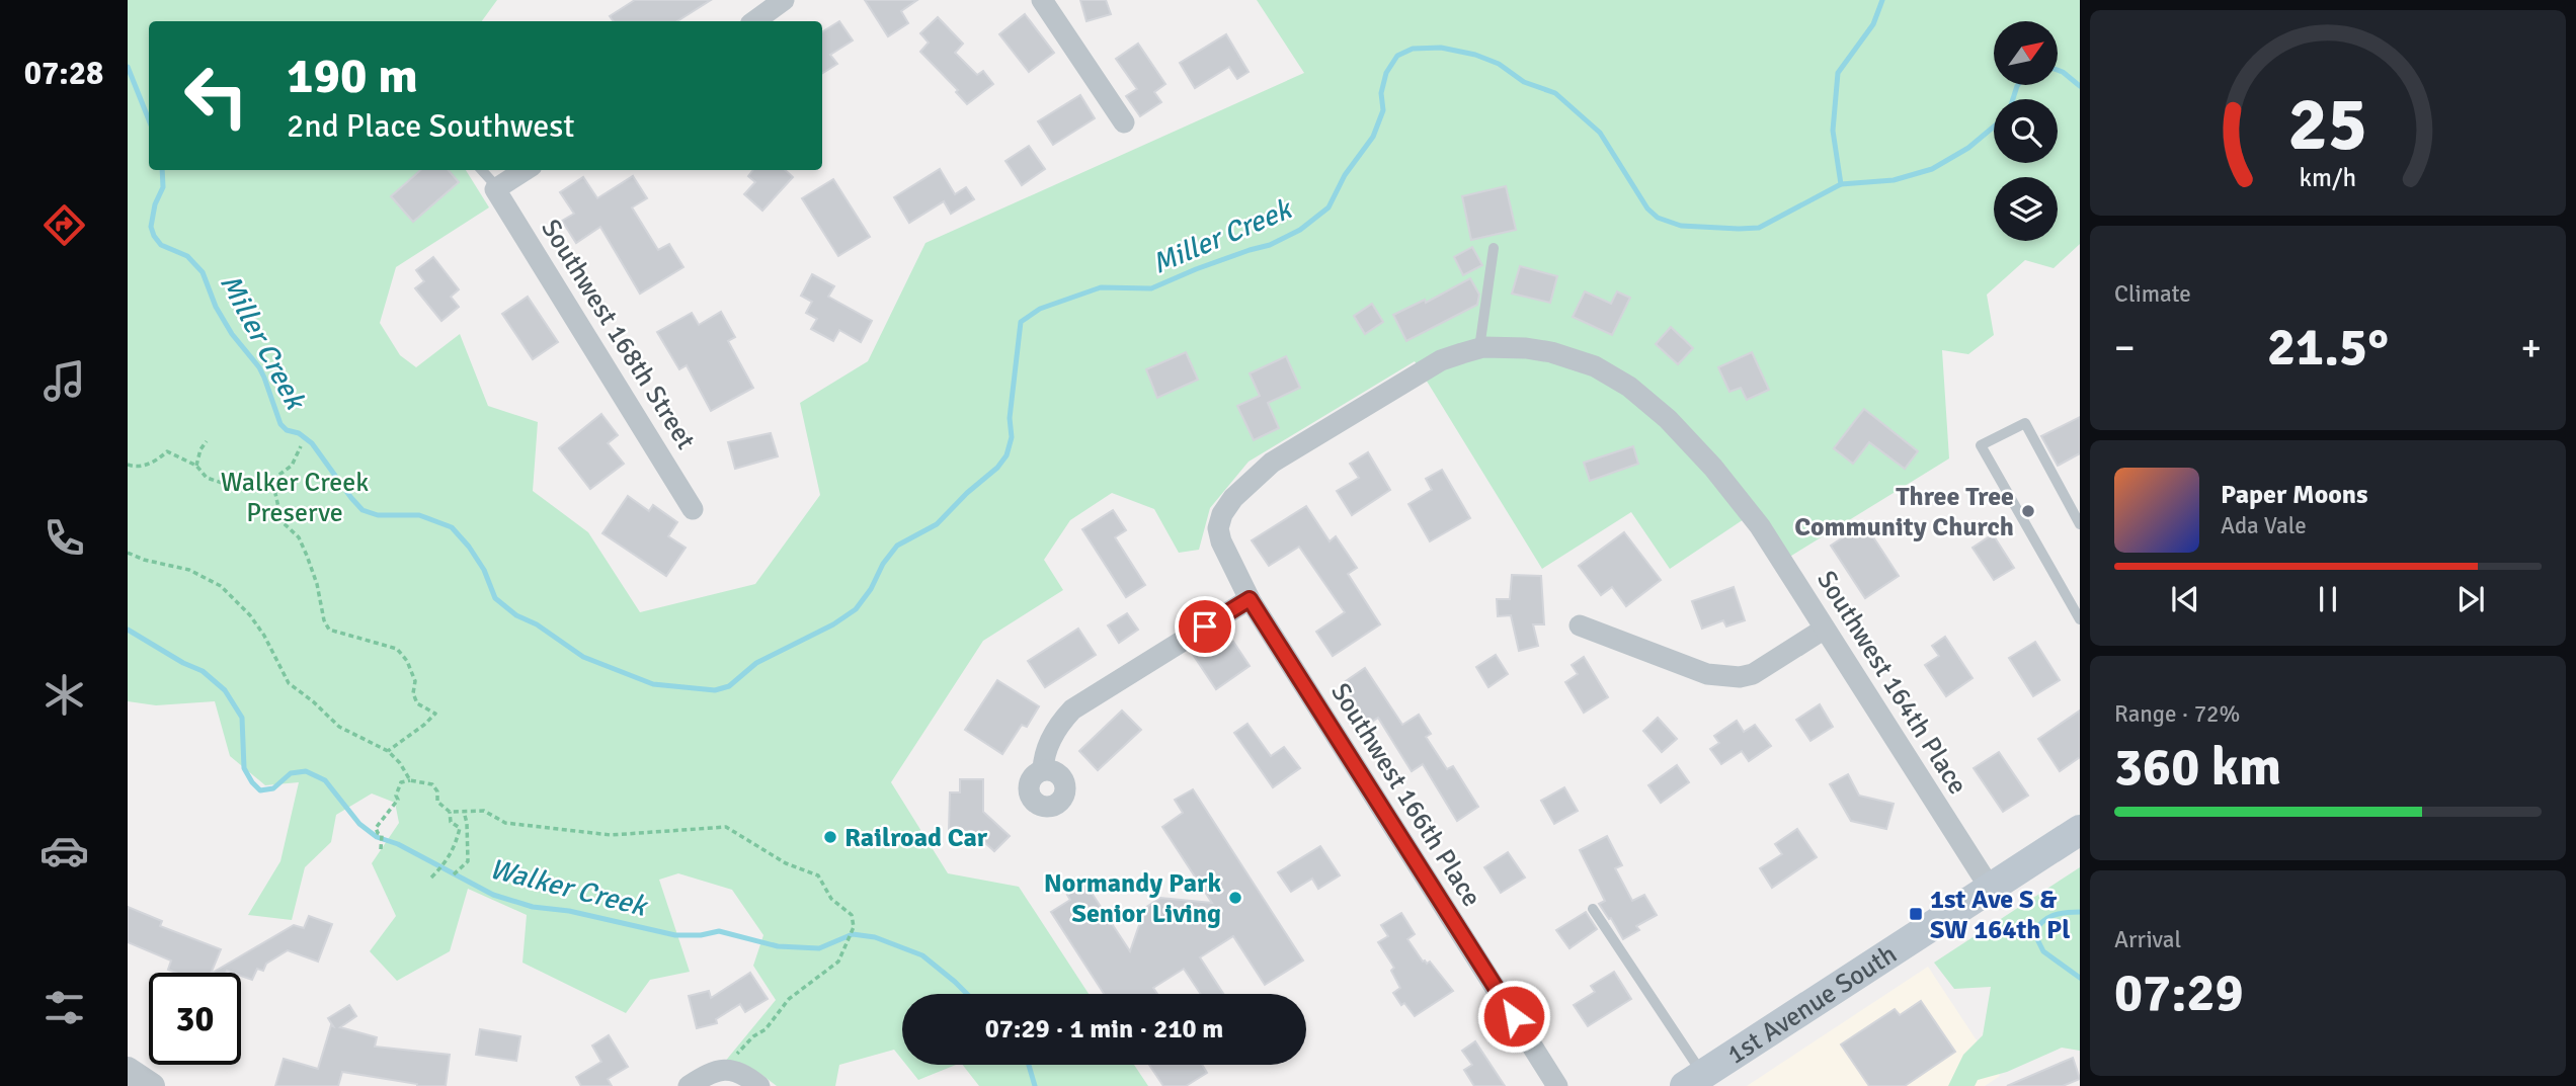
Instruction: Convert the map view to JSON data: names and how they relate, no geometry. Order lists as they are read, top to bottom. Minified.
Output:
{"streets":{"main road":["1st Avenue South"],"street":["Southwest 168th Street","Southwest 164th Place","Southwest 166th Place"]},"crossings":[["Southwest 164th Place","Southwest 166th Place"],["Southwest 164th Place","1st Avenue South"]],"water":["Miller Creek","Walker Creek"],"parks":["Walker Creek Preserve"],"places":{"other":["Three Tree Community Church","Railroad Car","Normandy Park Senior Living"],"transit":["1st Ave S & SW 164th Pl"]},"north":"top right","page":{"tabs":"07:28","turn":["190 m","2nd Place Southwest"],"tile":["Climate",["Range · 72%","360 km"],["Arrival","07:29"]],"heat":["−","21.5°","+"],"song":["Paper Moons","Ada Vale"],"limit":"30","trip":"07:29 · 1 min · 210 m","gauge":["25","km/h"]}}
